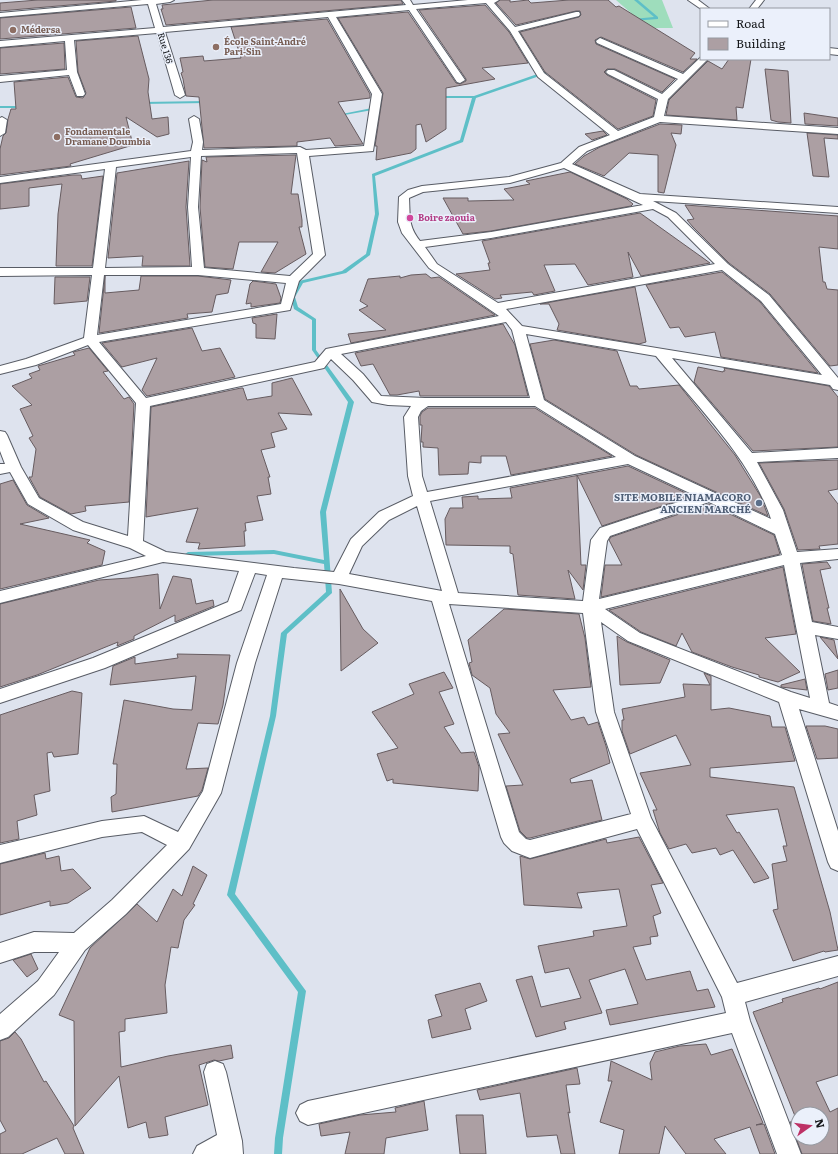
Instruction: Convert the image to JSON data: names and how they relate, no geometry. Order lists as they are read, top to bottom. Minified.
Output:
{"streets":{"street":["Rue 136"]},"places":["Médersa","École Saint-André Pari-Sin","Fondamentale Dramane Doumbia","Boire zaouia","SITE MOBILE NIAMACORO ANCIEN MARCHÉ"],"legend":["Road","Building"],"north":"right"}
